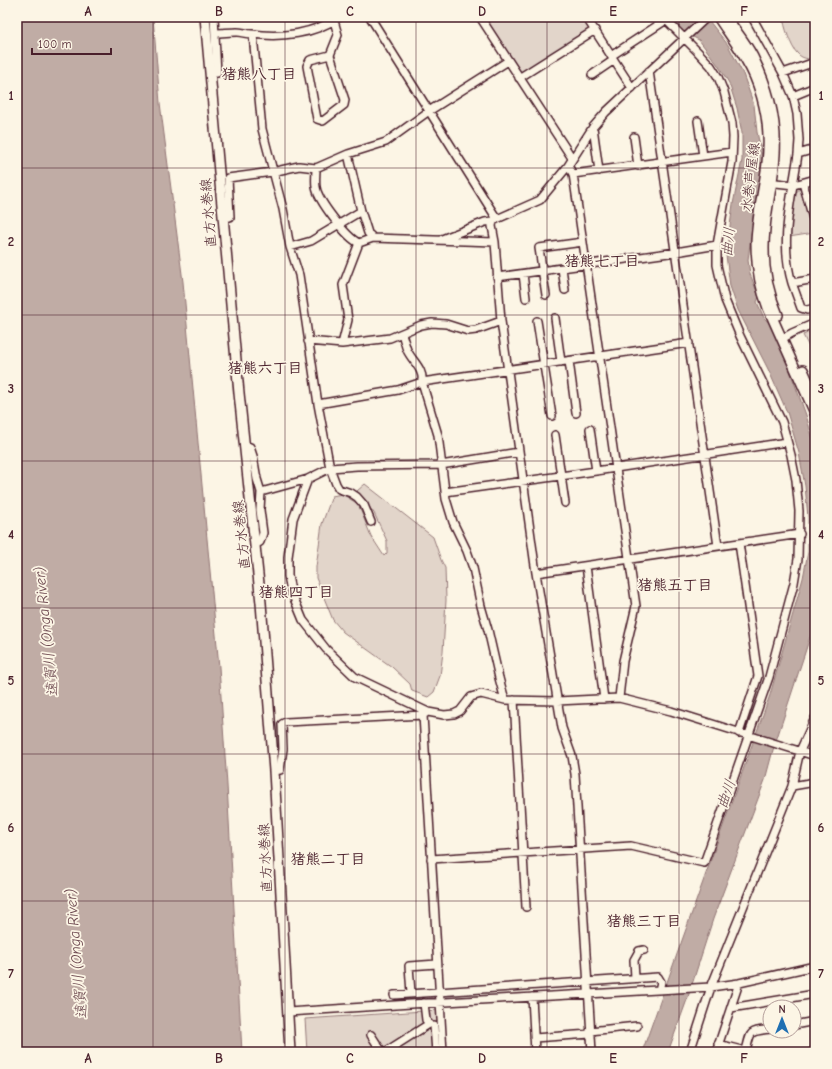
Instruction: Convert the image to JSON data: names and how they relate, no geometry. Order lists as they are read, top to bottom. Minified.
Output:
{"streets":{"main road":["水巻芦屋線","直方水巻線"]},"districts":["猪熊八丁目","猪熊七丁目","猪熊六丁目","猪熊五丁目","猪熊四丁目","猪熊二丁目","猪熊三丁目"],"water":["曲川","遠賀川 (Onga River)"],"scale_bar":"100 m","north":"top","grid":{"columns":["A","B","C","D","E","F"],"rows":["1","2","3","4","5","6","7"]}}
